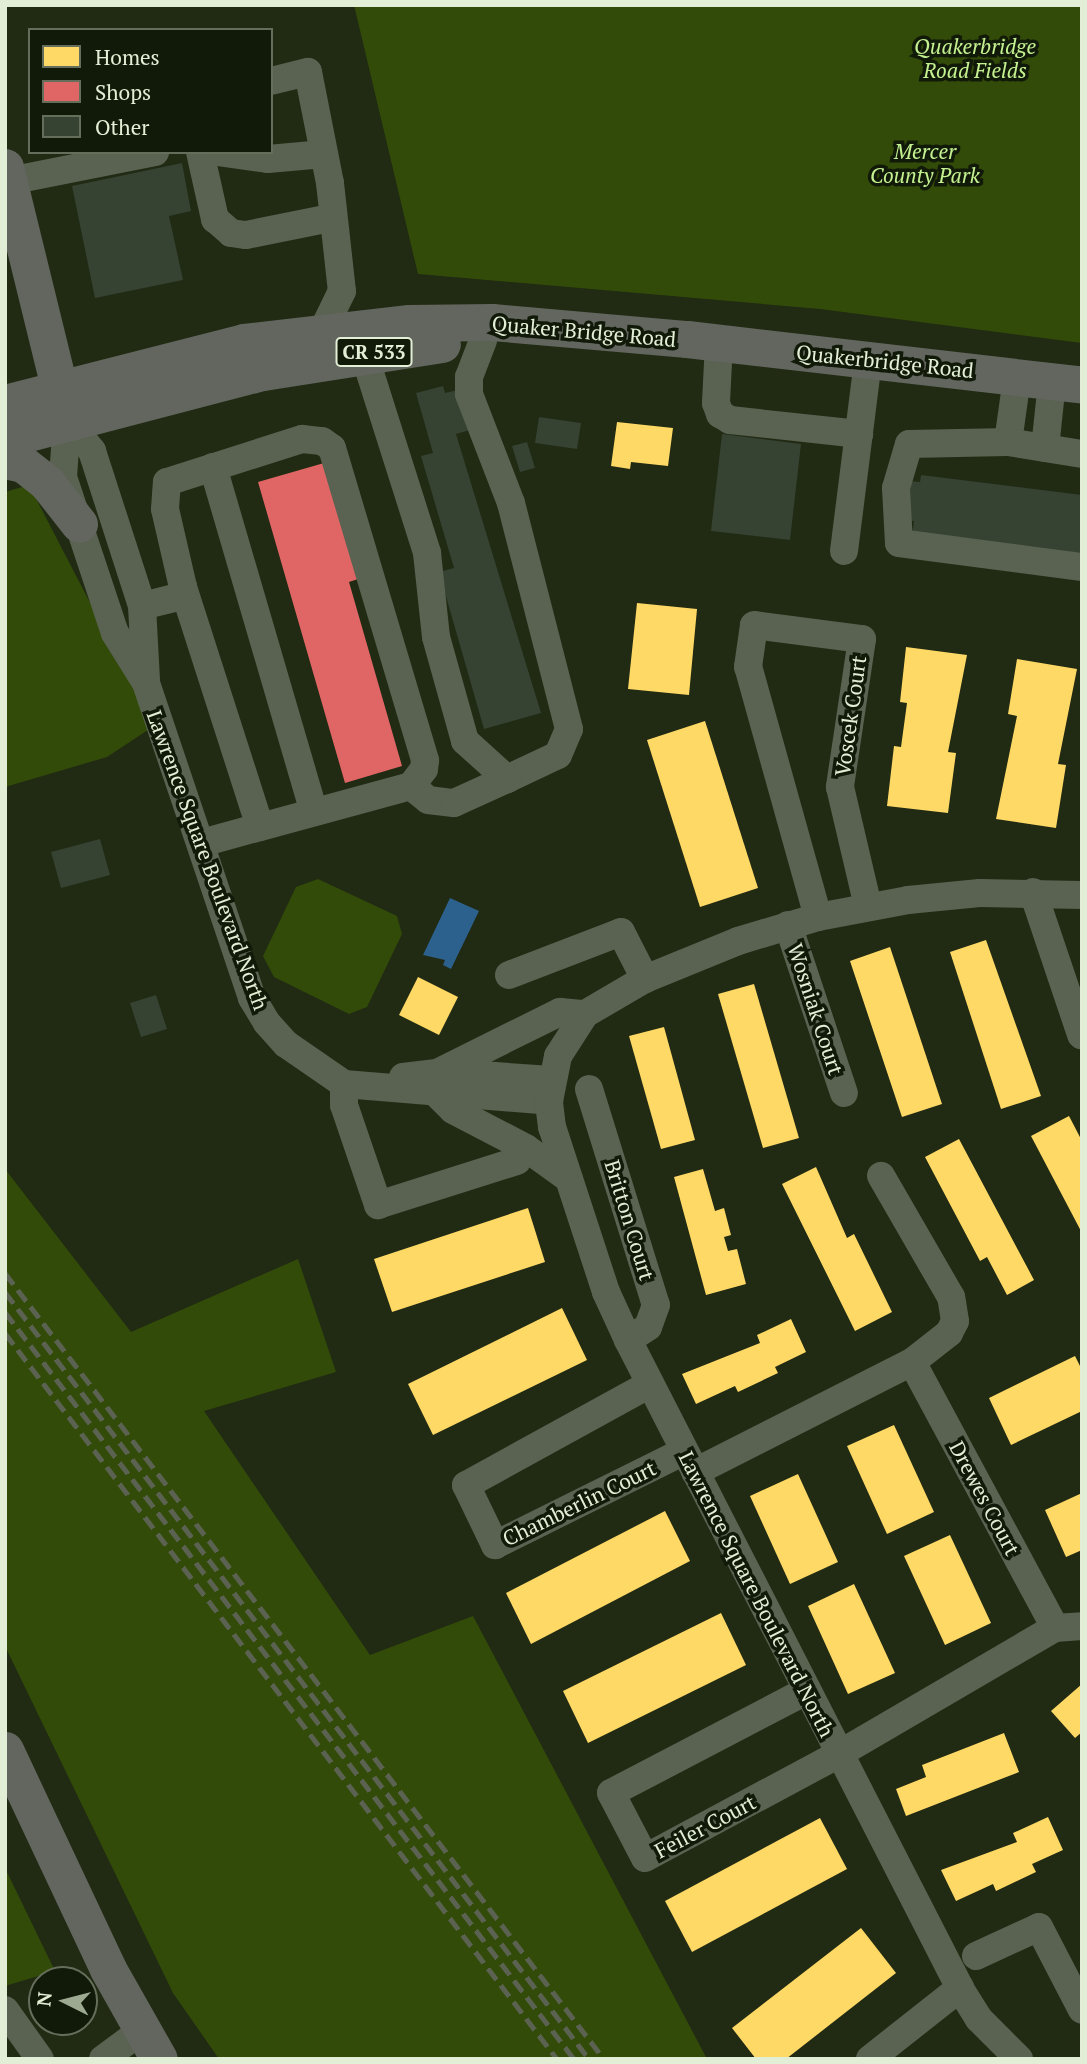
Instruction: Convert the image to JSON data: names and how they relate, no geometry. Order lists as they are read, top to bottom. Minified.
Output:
{"streets":{"main road":["Quaker Bridge Road","CR 533","Quakerbridge Road"],"street":["Voscek Court","Lawrence Square Boulevard North","Wosniak Court","Britton Court","Drewes Court","Chamberlin Court","Feiler Court"]},"crossings":[["Quaker Bridge Road","Quakerbridge Road"],["Quaker Bridge Road","Lawrence Square Boulevard North"],["Lawrence Square Boulevard North","Britton Court"],["Lawrence Square Boulevard North","Drewes Court"],["Lawrence Square Boulevard North","Chamberlin Court"],["Lawrence Square Boulevard North","Feiler Court"],["Drewes Court","Feiler Court"]],"parks":["Quakerbridge Road Fields","Mercer County Park"],"legend":["Homes","Shops","Other"],"north":"left"}
